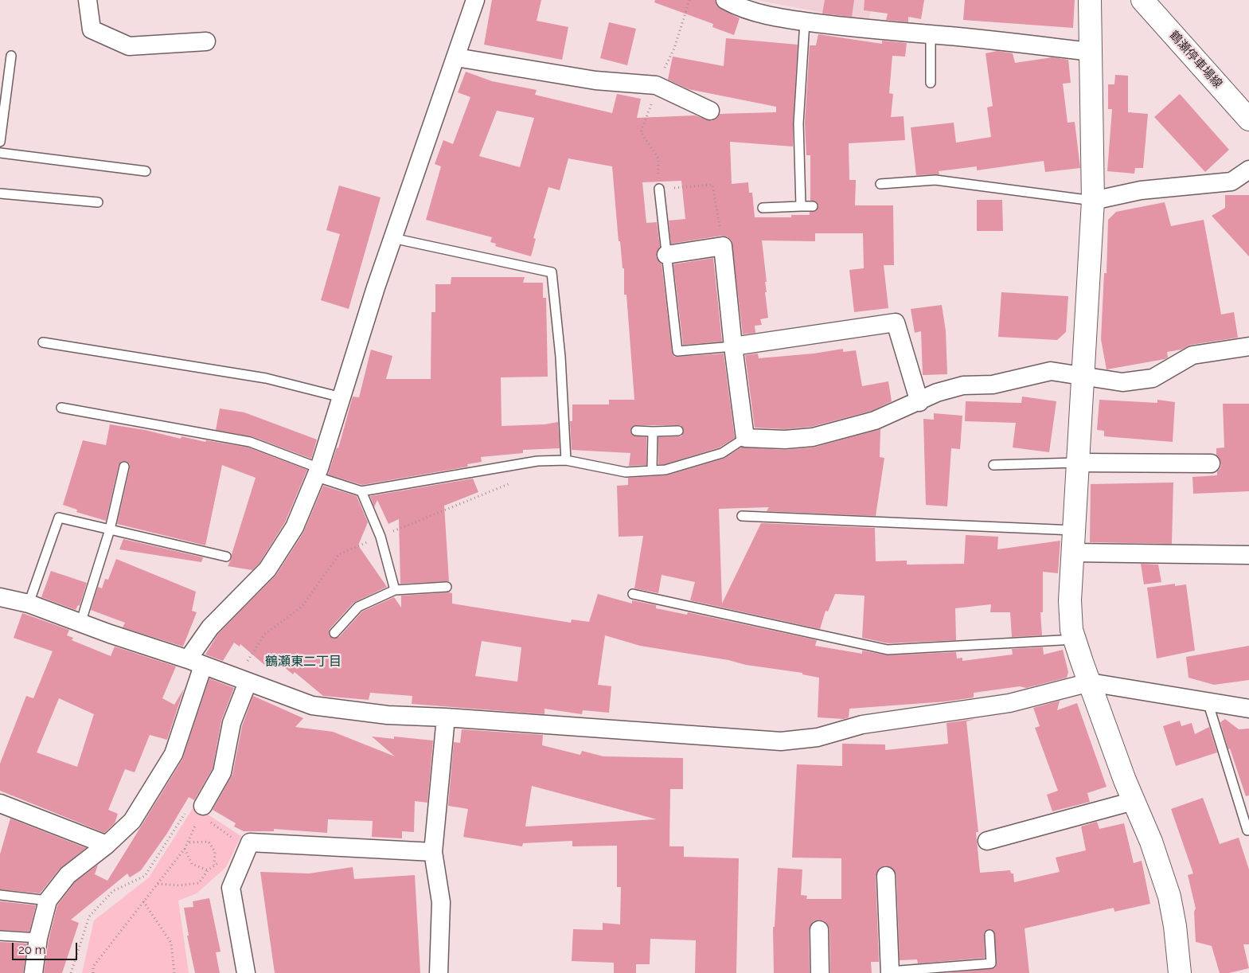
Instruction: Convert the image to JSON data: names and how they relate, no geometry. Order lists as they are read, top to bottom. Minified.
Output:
{"streets":{"street":["鶴瀬停車場線"]},"districts":["鶴瀬東二丁目"],"scale_bar":"20 m"}
